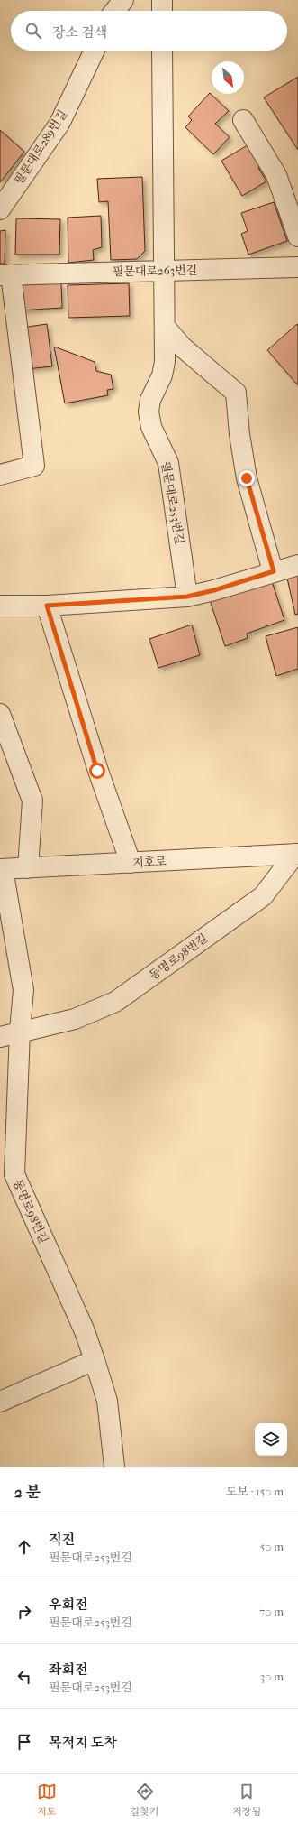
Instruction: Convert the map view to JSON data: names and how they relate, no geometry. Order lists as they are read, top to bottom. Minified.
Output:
{"streets":{"street":["필문대로289번길","필문대로263번길","필문대로253번길","지호로","동명로98번길"]},"crossings":[["필문대로263번길","필문대로253번길"],["지호로","동명로98번길"]],"north":"bottom right","page":{"search":"장소 검색","heading":["2 분","도보 · 150 m"],"list":[["직진","필문대로253번길","50 m"],["우회전","필문대로253번길","70 m"],["좌회전","필문대로253번길","30 m"],"목적지 도착"],"nav":["지도","길찾기","저장됨"]}}
